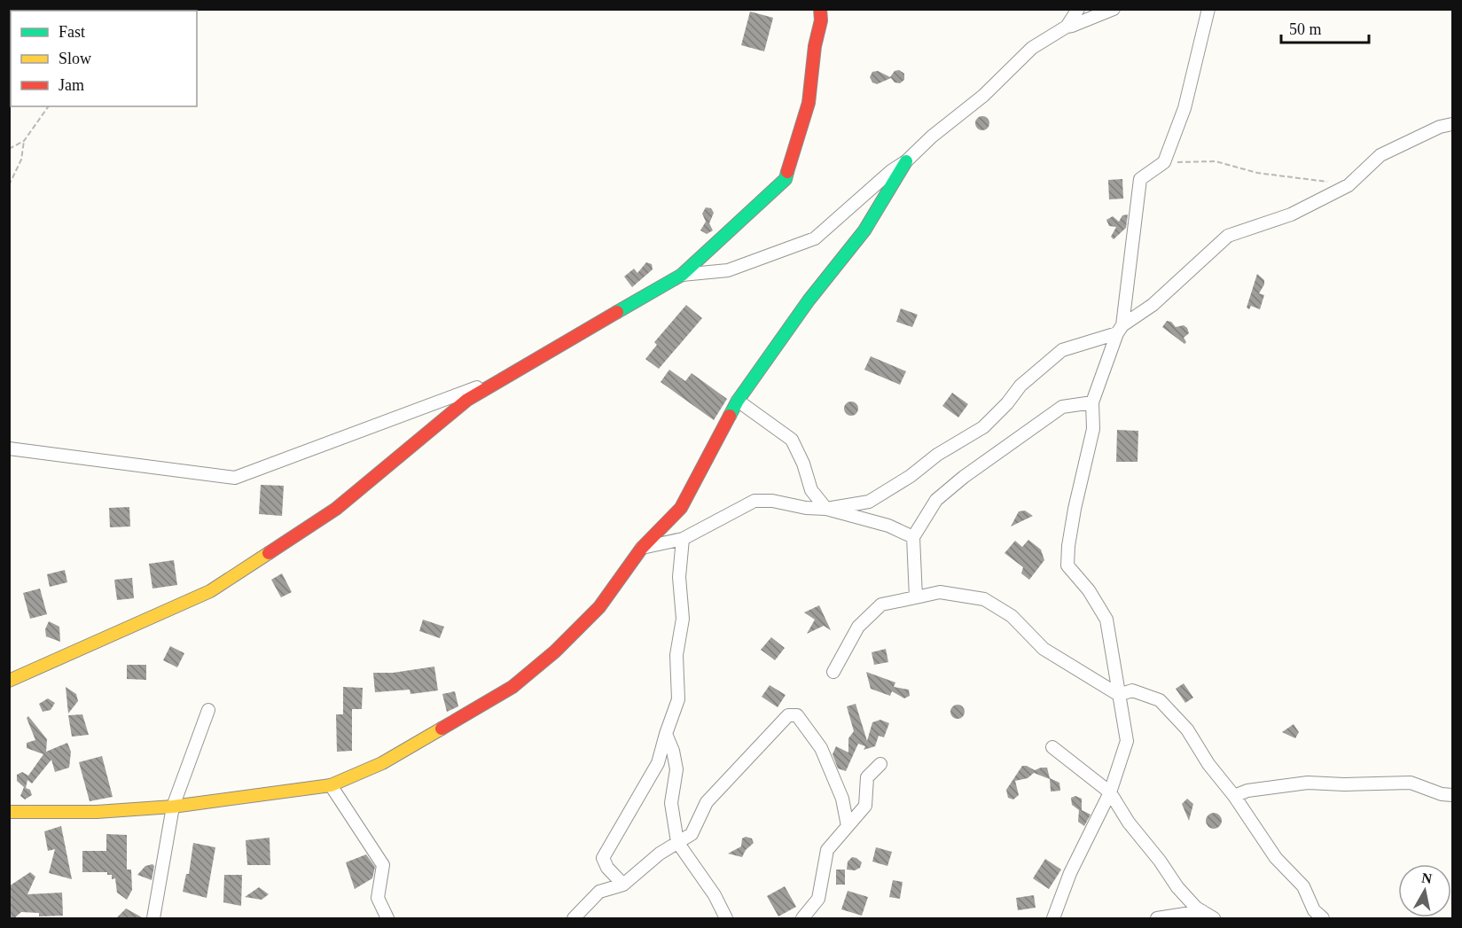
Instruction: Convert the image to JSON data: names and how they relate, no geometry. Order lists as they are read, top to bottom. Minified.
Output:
{"legend":["Fast","Slow","Jam"],"scale_bar":"50 m","north":"top"}
